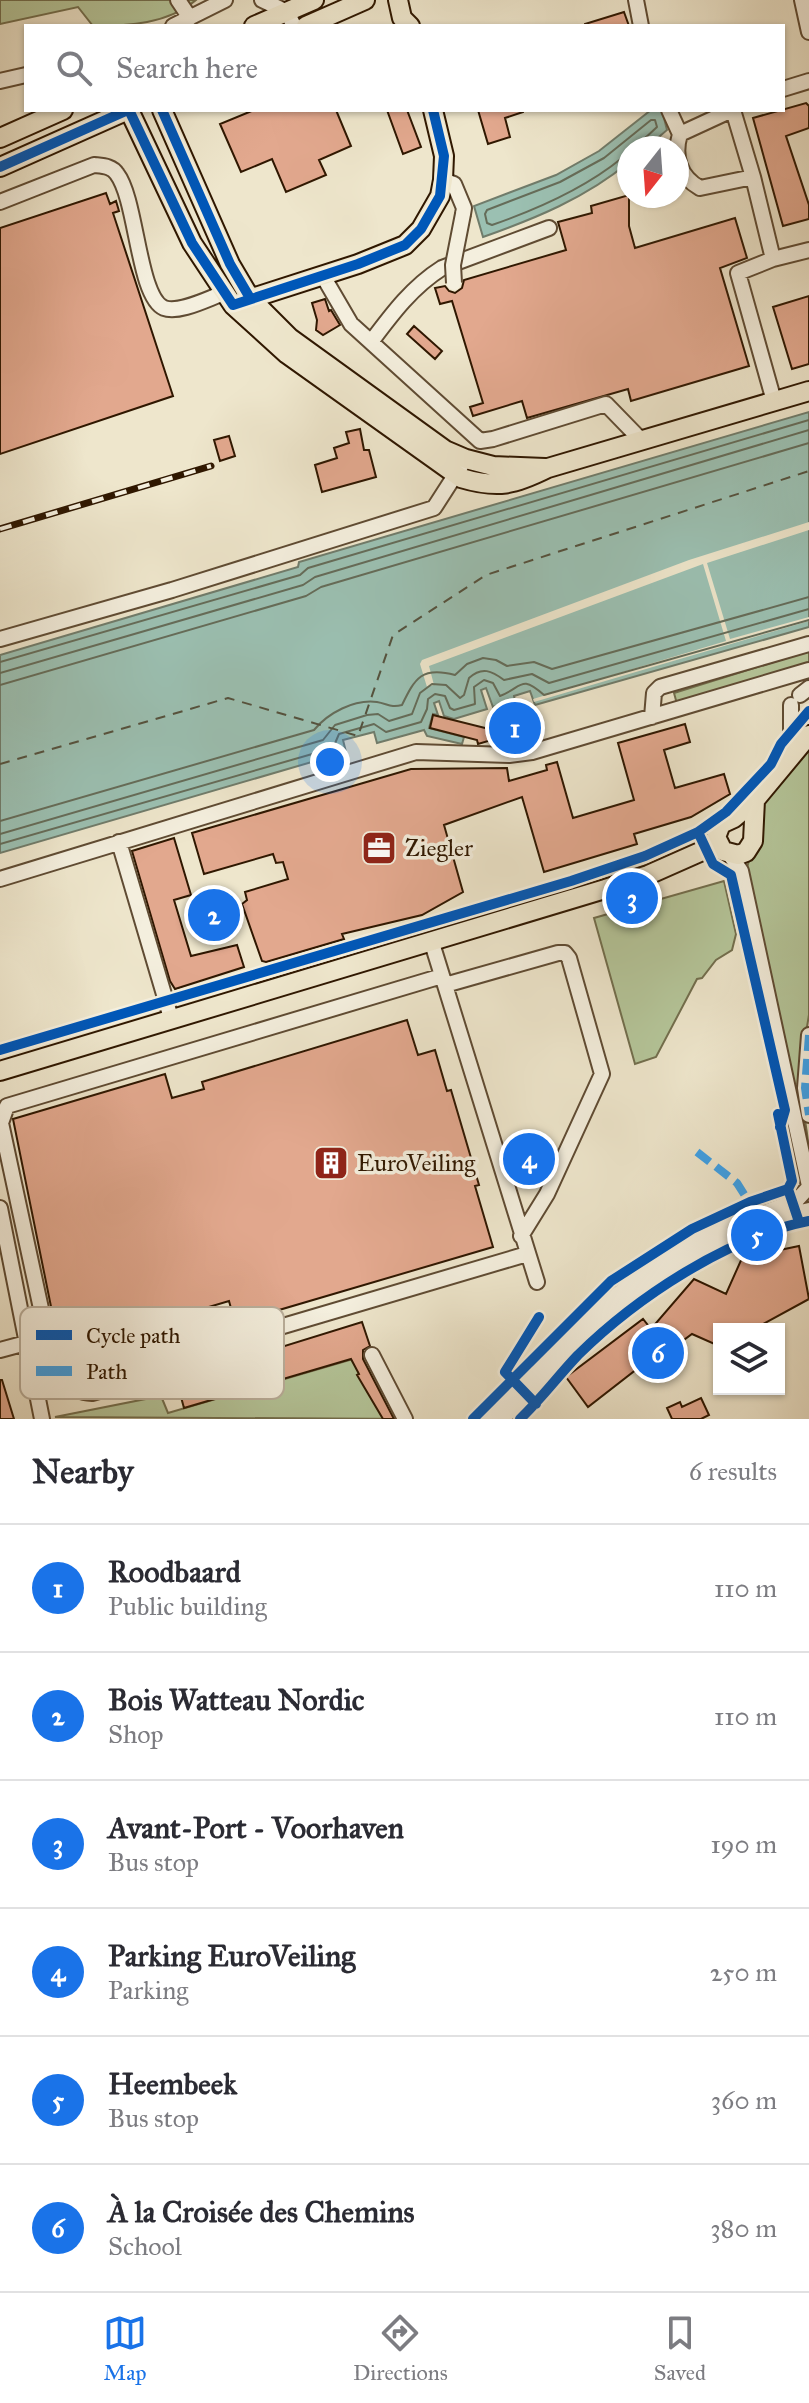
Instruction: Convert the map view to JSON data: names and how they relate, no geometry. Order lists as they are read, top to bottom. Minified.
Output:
{"places":{"office":["Ziegler"],"building":["EuroVeiling"]},"legend":["Cycle path","Path"],"north":"bottom","page":{"search":"Search here","pins":["1","3","2","4","5","6"],"heading":["Nearby","6 results"],"list":[{"mark":"1","name":"Roodbaard","note":"Public building","value":"110 m"},{"mark":"2","name":"Bois Watteau Nordic","note":"Shop","value":"110 m"},{"mark":"3","name":"Avant-Port - Voorhaven","note":"Bus stop","value":"190 m"},{"mark":"4","name":"Parking EuroVeiling","note":"Parking","value":"250 m"},{"mark":"5","name":"Heembeek","note":"Bus stop","value":"360 m"},{"mark":"6","name":"À la Croisée des Chemins","note":"School","value":"380 m"}],"nav":["Map","Directions","Saved"]}}
